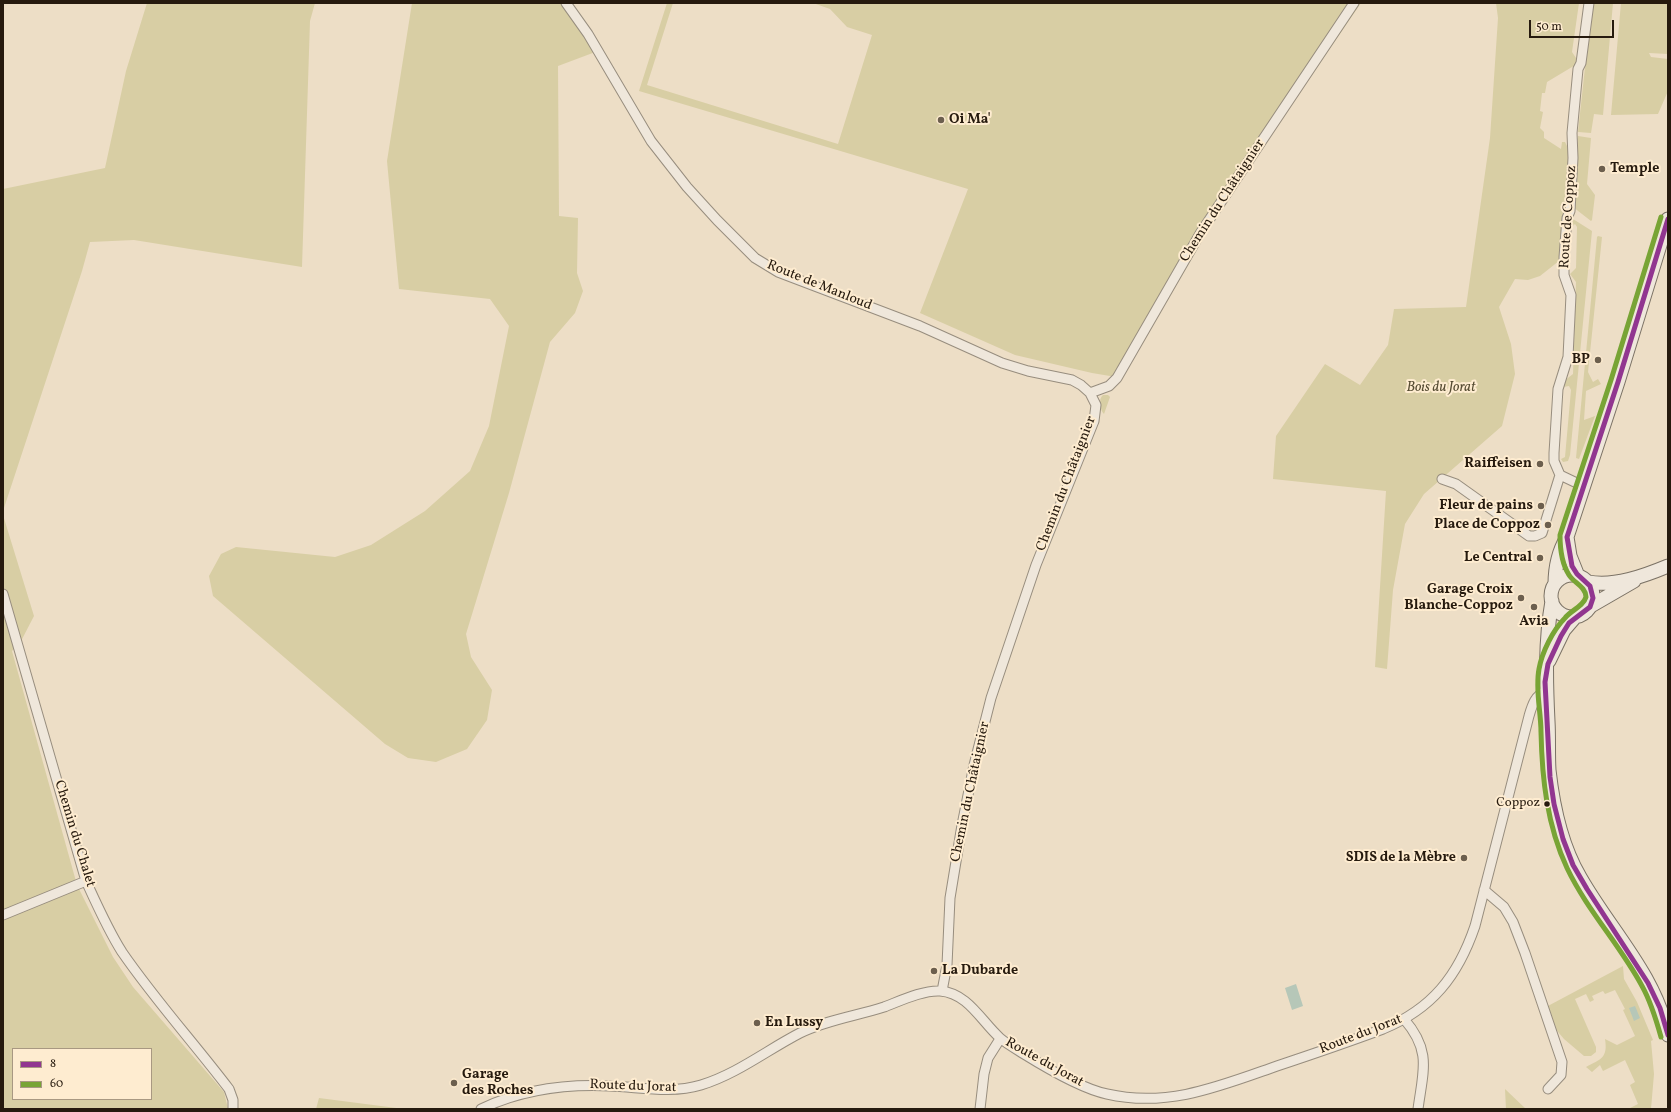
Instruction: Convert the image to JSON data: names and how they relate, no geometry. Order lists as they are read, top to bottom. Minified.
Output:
{"streets":{"street":["Chemin du Châtaignier","Route de Coppoz","Route de Manloud","Chemin du Chalet","Route du Jorat"]},"crossings":[["Chemin du Châtaignier","Route de Manloud"],["Chemin du Châtaignier","Route du Jorat"]],"parks":["Bois du Jorat"],"places":["Oi Ma'","Temple","BP","Raiffeisen","Fleur de pains","Place de Coppoz","Le Central","Garage Croix Blanche-Coppoz","Avia","Coppoz","SDIS de la Mèbre","La Dubarde","En Lussy","Garage des Roches"],"lines":["transit line 60","transit line 8"],"legend":["8","60"],"scale_bar":"50 m"}
